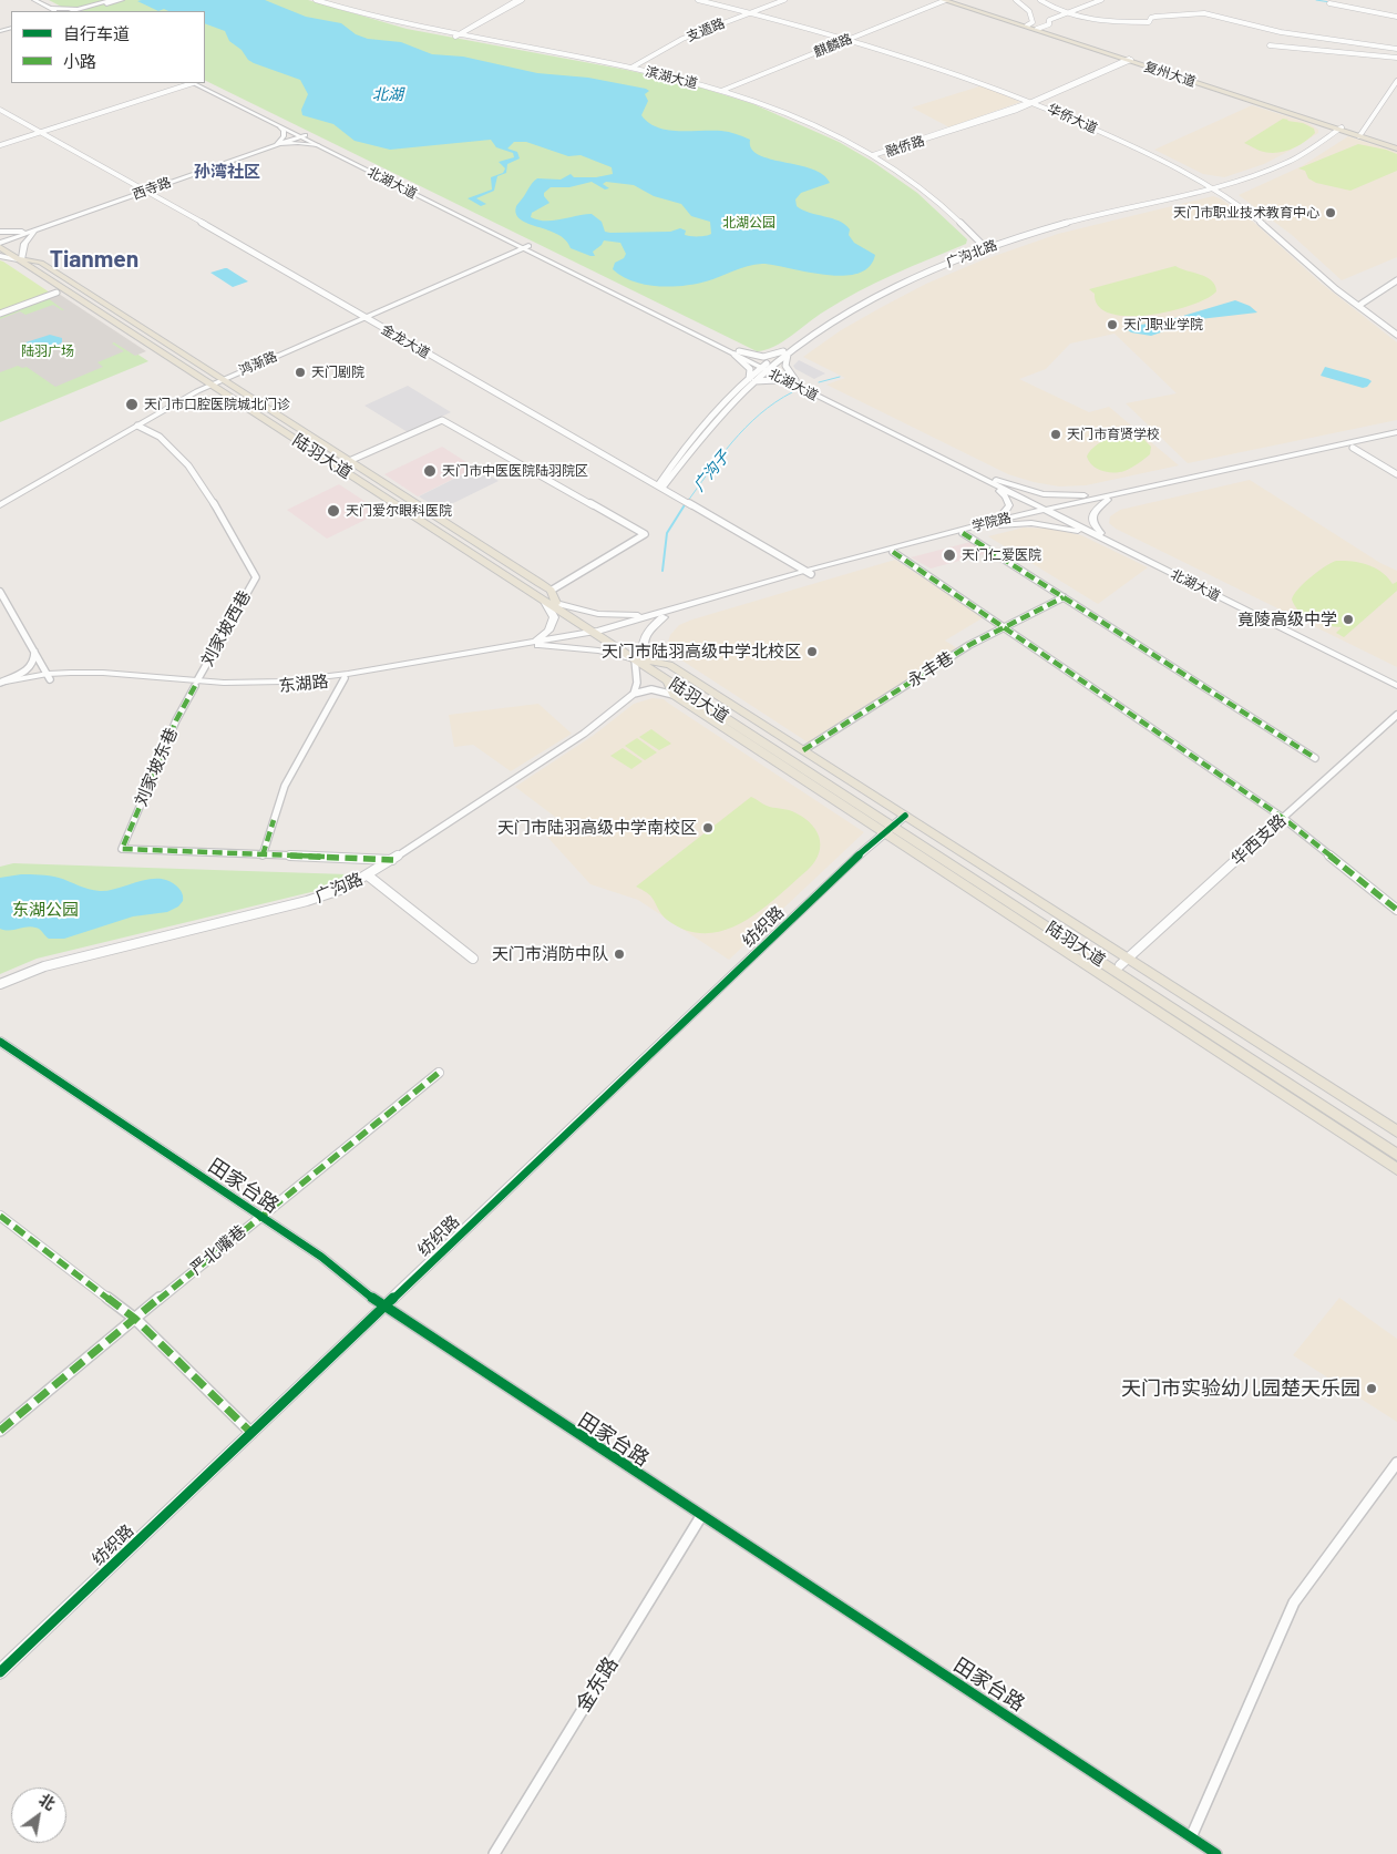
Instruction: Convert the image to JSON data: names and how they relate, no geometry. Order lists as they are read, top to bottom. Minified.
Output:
{"streets":{"main road":["复州大道","北湖大道","西寺路","鸿渐路","陆羽大道","学院路","东湖路","纺织路"],"street":["支遁路","麒麟路","滨湖大道","华侨大道","融侨路","广沟北路","金龙大道","刘家坡西巷","永丰巷","刘家坡东巷","华西支路","广沟路","田家台路","严北嘴巷","金东路"]},"crossings":[["支遁路","滨湖大道"],["支遁路","华侨大道"],["麒麟路","复州大道"],["麒麟路","滨湖大道"],["麒麟路","华侨大道"],["复州大道","融侨路"],["复州大道","广沟北路"],["滨湖大道","融侨路"],["滨湖大道","广沟北路"],["华侨大道","融侨路"],["华侨大道","广沟北路"],["北湖大道","西寺路"],["北湖大道","广沟北路"],["北湖大道","鸿渐路"],["北湖大道","学院路"],["西寺路","金龙大道"],["西寺路","陆羽大道"],["广沟北路","金龙大道"],["金龙大道","鸿渐路"],["金龙大道","学院路"],["鸿渐路","陆羽大道"],["鸿渐路","刘家坡西巷"],["陆羽大道","学院路"],["陆羽大道","东湖路"],["陆羽大道","华西支路"],["陆羽大道","纺织路"],["学院路","东湖路"],["刘家坡西巷","东湖路"],["刘家坡西巷","刘家坡东巷"],["东湖路","刘家坡东巷"],["纺织路","田家台路"],["田家台路","严北嘴巷"],["田家台路","金东路"]],"districts":["孙湾社区","Tianmen"],"water":["北湖","广沟子"],"parks":["北湖公园","陆羽广场","东湖公园"],"places":["天门市职业技术教育中心","天门职业学院","天门剧院","天门市口腔医院城北门诊","天门市育贤学校","天门市中医医院陆羽院区","天门爱尔眼科医院","天门仁爱医院","竟陵高级中学","天门市陆羽高级中学北校区","天门市陆羽高级中学南校区","天门市消防中队","天门市实验幼儿园楚天乐园"],"legend":["自行车道","小路"],"north":"top right"}
